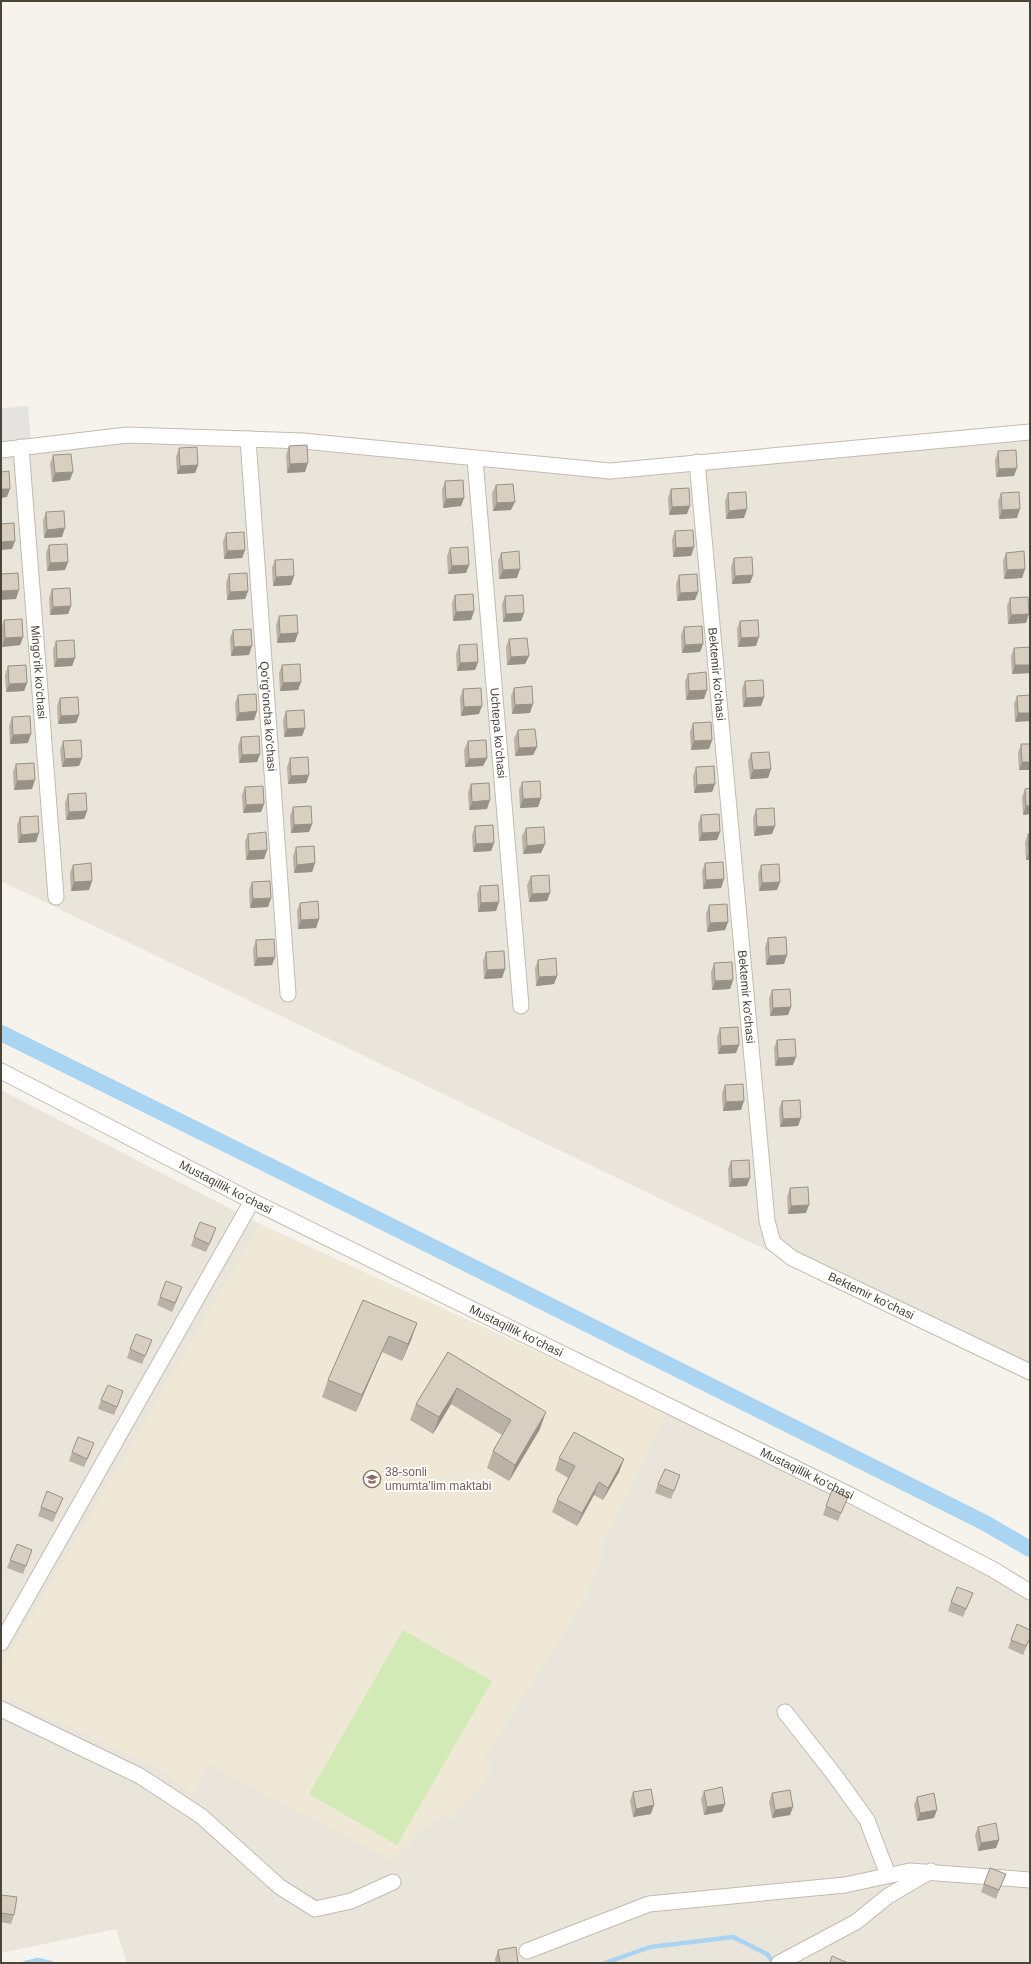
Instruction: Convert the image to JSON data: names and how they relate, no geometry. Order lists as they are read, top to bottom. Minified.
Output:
{"streets":{"street":["Mingo'rik ko'chasi","Bektemir ko'chasi","Qo'rg'oncha ko'chasi","Uchtepa ko'chasi","Mustaqillik ko'chasi"]},"places":{"school or university":["38-sonli umumta'lim maktabi"]}}
